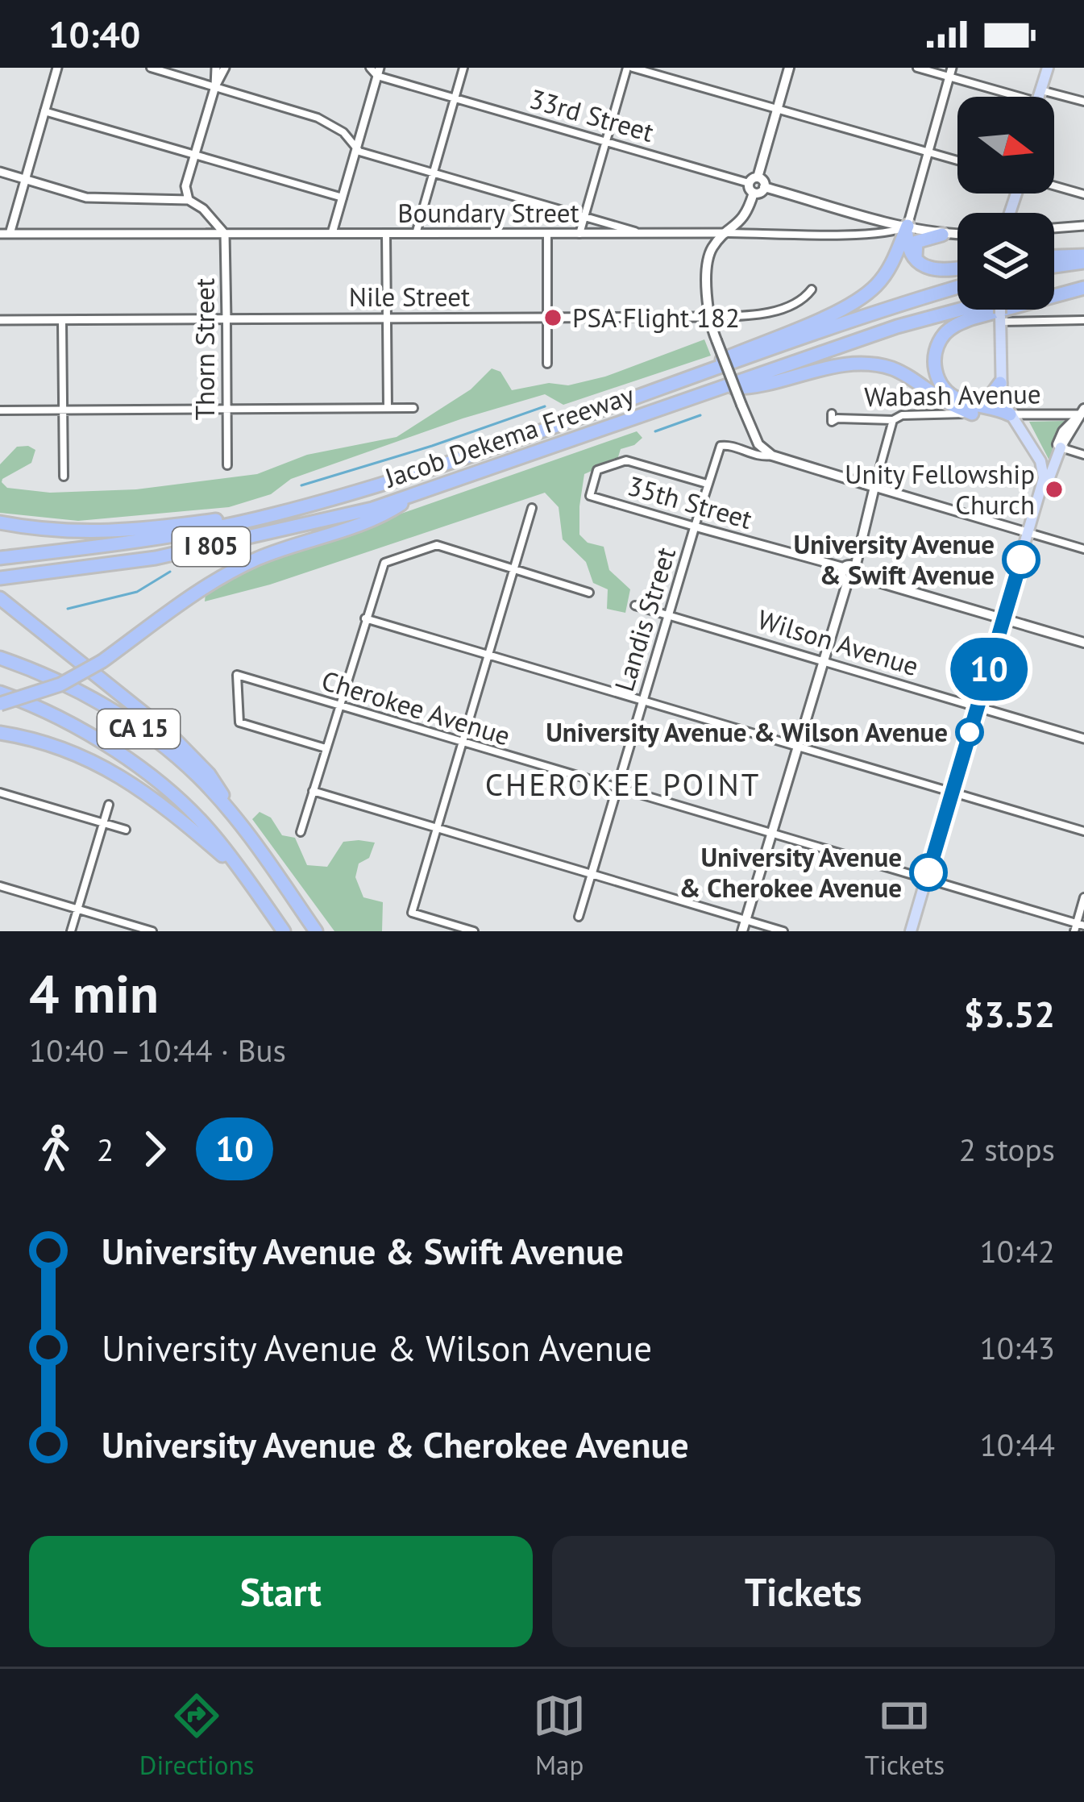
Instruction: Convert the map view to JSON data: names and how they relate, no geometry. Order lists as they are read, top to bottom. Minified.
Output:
{"streets":{"highway":["Jacob Dekema Freeway","I 805","CA 15"],"main road":["Boundary Street","35th Street"],"street":["33rd Street","Nile Street","Thorn Street","Wabash Avenue","Landis Street","Wilson Avenue","Cherokee Avenue"]},"crossings":[["Boundary Street","Thorn Street"],["Nile Street","Thorn Street"],["35th Street","Landis Street"],["Landis Street","Wilson Avenue"],["Landis Street","Cherokee Avenue"]],"districts":["CHEROKEE POINT"],"places":["PSA Flight 182","Unity Fellowship Church","University Avenue & Swift Avenue","University Avenue & Wilson Avenue","University Avenue & Cherokee Avenue"],"lines":["bus line 10"],"north":"right","page":{"status":"10:40","on_map":"10","heading":["4 min","10:40 – 10:44 · Bus","$3.52"],"legs":["2","10","2 stops"],"list":[{"name":"University Avenue & Swift Avenue","value":"10:42"},{"name":"University Avenue & Wilson Avenue","value":"10:43"},{"name":"University Avenue & Cherokee Avenue","value":"10:44"}],"buttons":["Start","Tickets"],"tabs":["Directions","Map","Tickets"]}}
